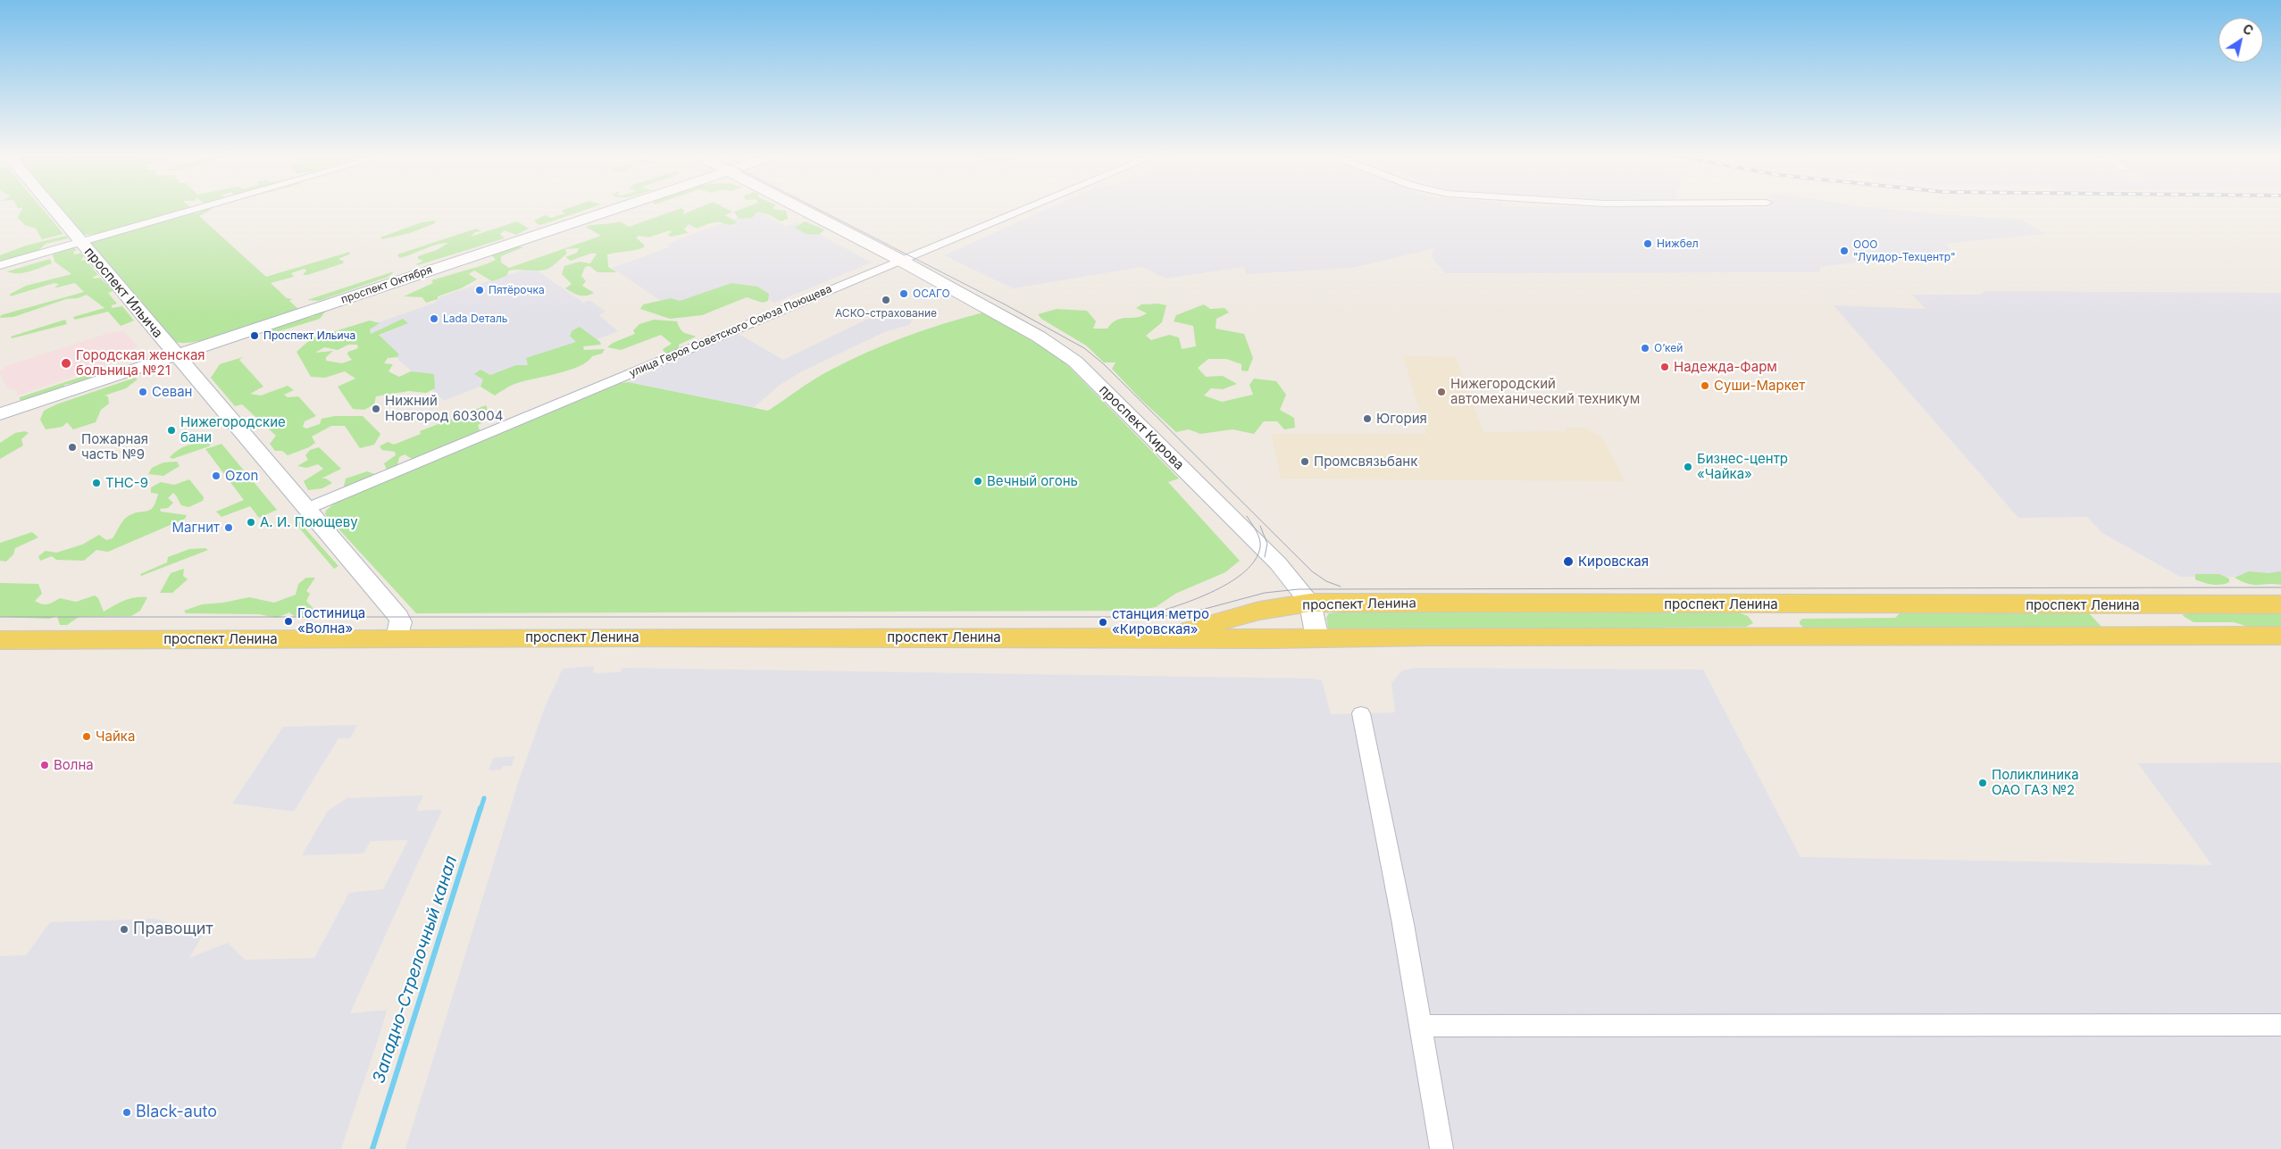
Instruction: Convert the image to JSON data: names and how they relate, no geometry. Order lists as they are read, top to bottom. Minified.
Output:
{"streets":{"main road":["проспект Ленина"],"street":["проспект Октября","проспект Ильича","улица Героя Советского Союза Поющева","проспект Кирова"]},"crossings":[["проспект Октября","проспект Ильича"],["проспект Ильича","улица Героя Советского Союза Поющева"],["проспект Ильича","проспект Ленина"],["улица Героя Советского Союза Поющева","проспект Кирова"],["проспект Кирова","проспект Ленина"]],"water":["Западно-Стрелочный канал"],"places":["Нижбел","ООО \"Луидор-Техцентр\"","Пятёрочка","ОСАГО","АСКО-страхование","Lada Dеталь","Проспект Ильича","О’кей","Городская женская больница №21","Надежда-Фарм","Суши-Маркет","Севан","Нижегородский автомеханический техникум","Нижний Новгород 603004","Югория","Нижегородские бани","Пожарная часть №9","Промсвязьбанк","Бизнес-центр «Чайка»","Ozon","Вечный огонь","ТНС-9","А. И. Поющеву","Магнит","Кировская","Гостиница «Волна»","станция метро «Кировская»","Чайка","Волна","Поликлиника ОАО ГАЗ №2","Правощит","Black-auto"],"north":"top right"}
